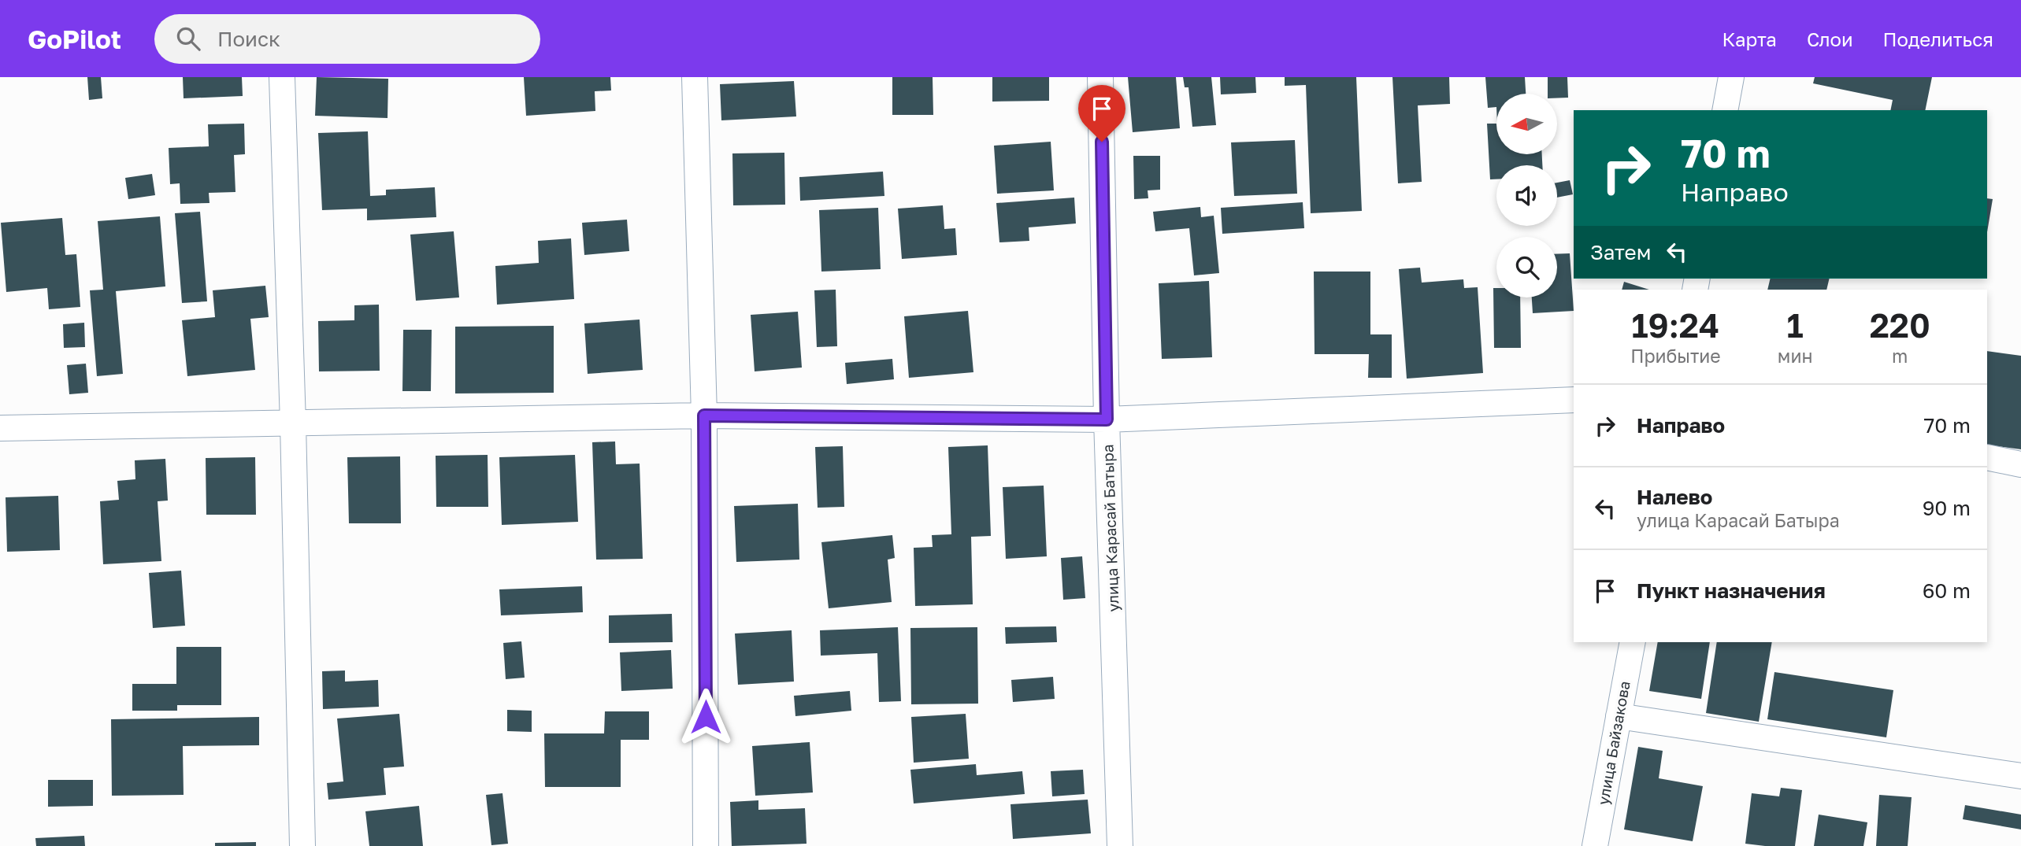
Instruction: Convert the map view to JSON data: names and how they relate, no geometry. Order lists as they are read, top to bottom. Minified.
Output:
{"streets":{"street":["улица Карасай Батыра","улица Байзакова"]},"north":"left","page":{"header":"GoPilot","search":"Поиск","nav":["Карта","Слои","Поделиться"],"turn":["70 m","Направо"],"then":"Затем","eta":["19:24","Прибытие","1","мин","220","m"],"list":[{"name":"Направо","value":"70 m"},{"name":"Налево","note":"улица Карасай Батыра","value":"90 m"},{"name":"Пункт назначения","value":"60 m"}]}}
